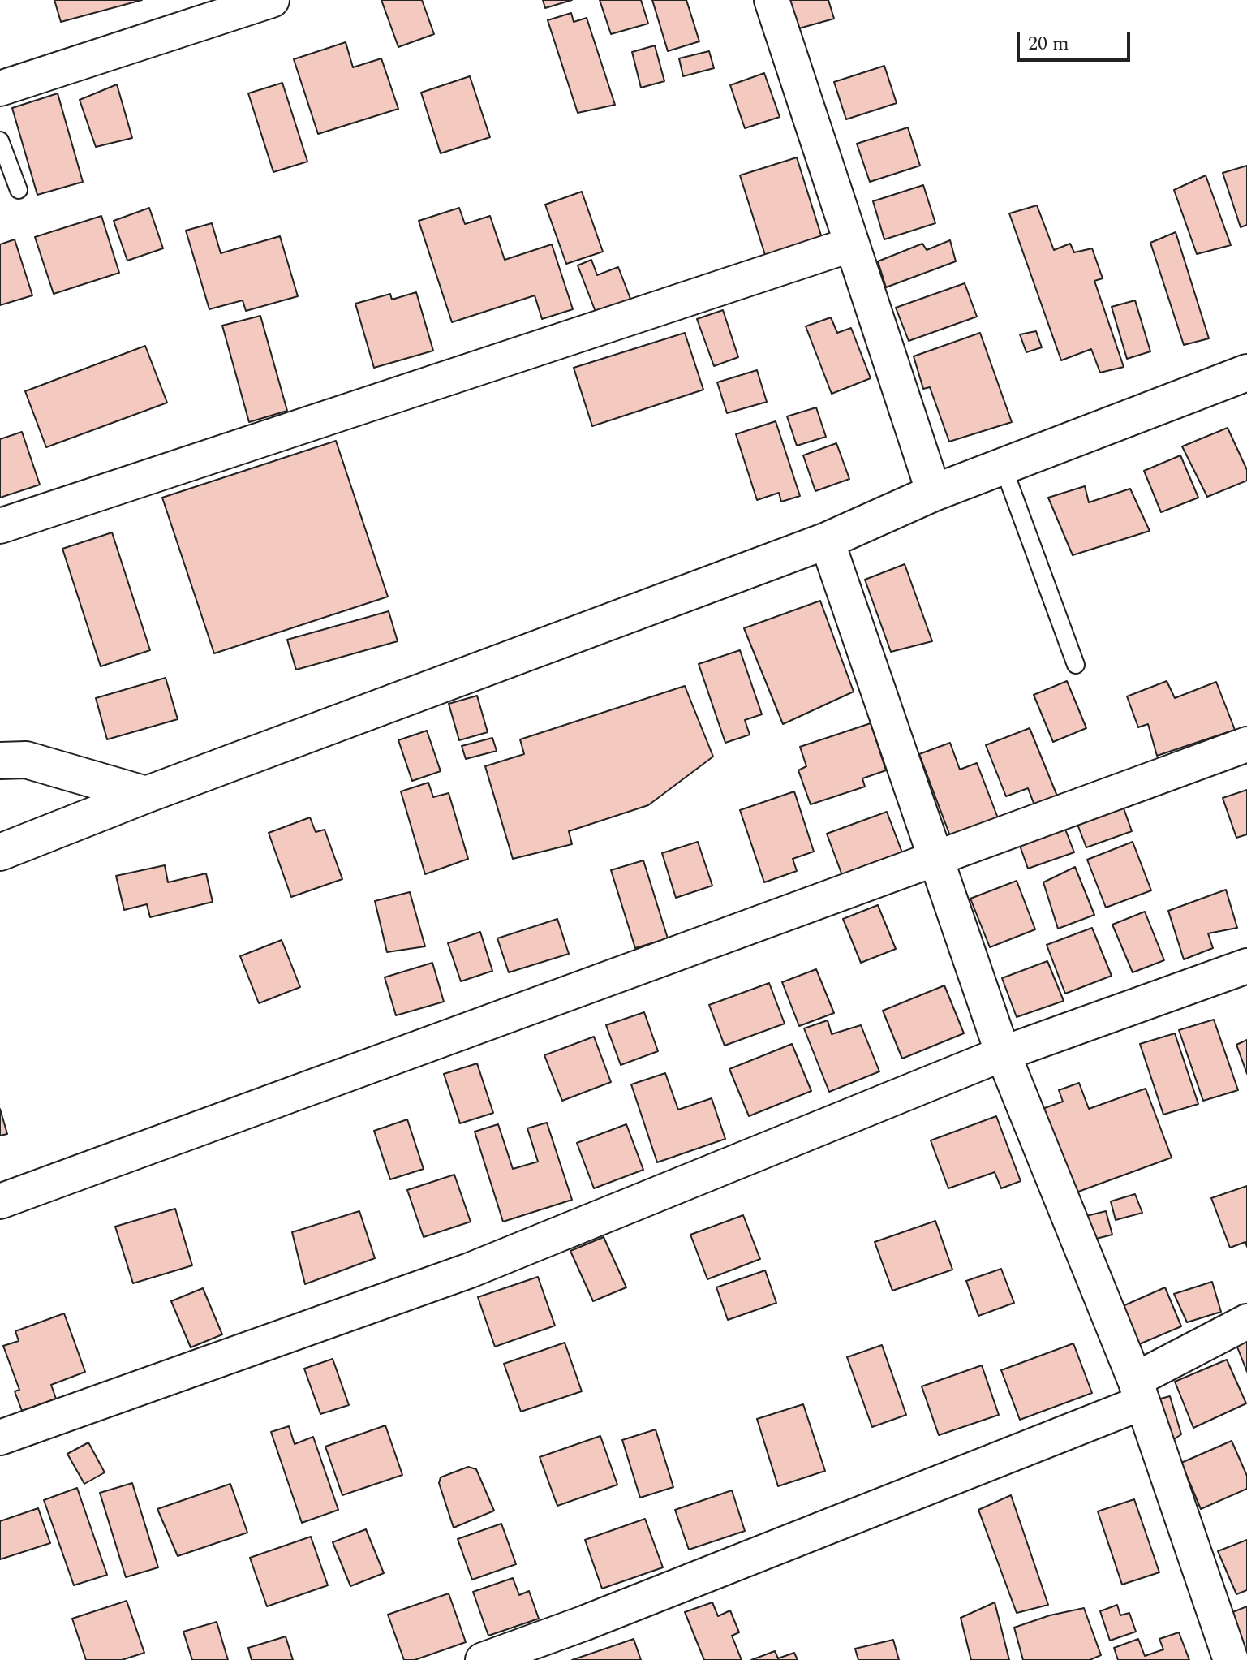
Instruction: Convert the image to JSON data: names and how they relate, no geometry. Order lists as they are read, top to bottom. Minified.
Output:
{"scale_bar":"20 m"}
